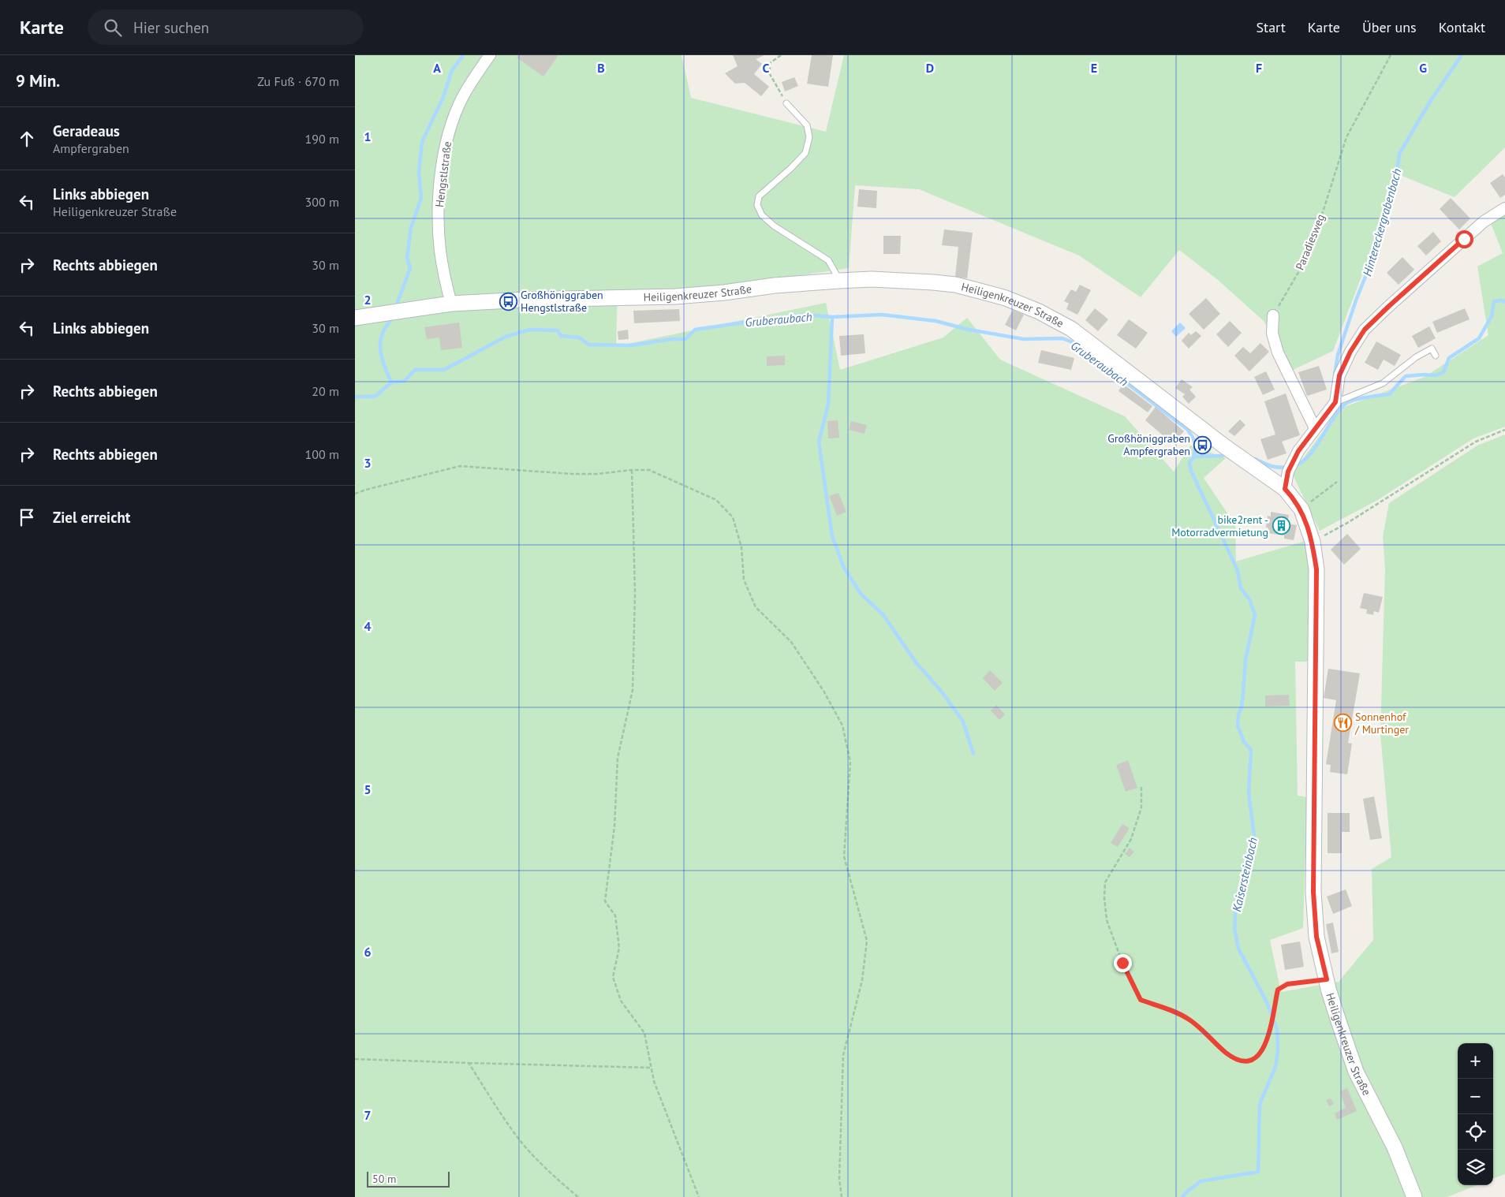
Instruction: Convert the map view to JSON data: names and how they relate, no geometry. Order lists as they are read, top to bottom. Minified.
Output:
{"streets":{"street":["Hengstlstraße","Heiligenkreuzer Straße"],"path":["Paradiesweg"]},"crossings":[["Hengstlstraße","Heiligenkreuzer Straße"]],"water":["Hintereckergrabenbach","Gruberaubach","Kaisersteinbach"],"places":{"bus stop":["Großhöniggraben Hengstlstraße","Großhöniggraben Ampfergraben"],"building":["bike2rent - Motorradvermietung"],"restaurant":["Sonnenhof / Murtinger"]},"scale_bar":"50 m","page":{"header":"Karte","search":"Hier suchen","nav":["Start","Karte","Über uns","Kontakt"],"heading":["9 Min.","Zu Fuß · 670 m"],"list":[["Geradeaus","Ampfergraben","190 m"],["Links abbiegen","Heiligenkreuzer Straße","300 m"],["Rechts abbiegen","30 m"],["Links abbiegen","30 m"],["Rechts abbiegen","20 m"],["Rechts abbiegen","100 m"],"Ziel erreicht"],"map_buttons":["+","−"],"scale":"50 m"},"grid":{"columns":["A","B","C","D","E","F","G"],"rows":["1","2","3","4","5","6","7"]}}
